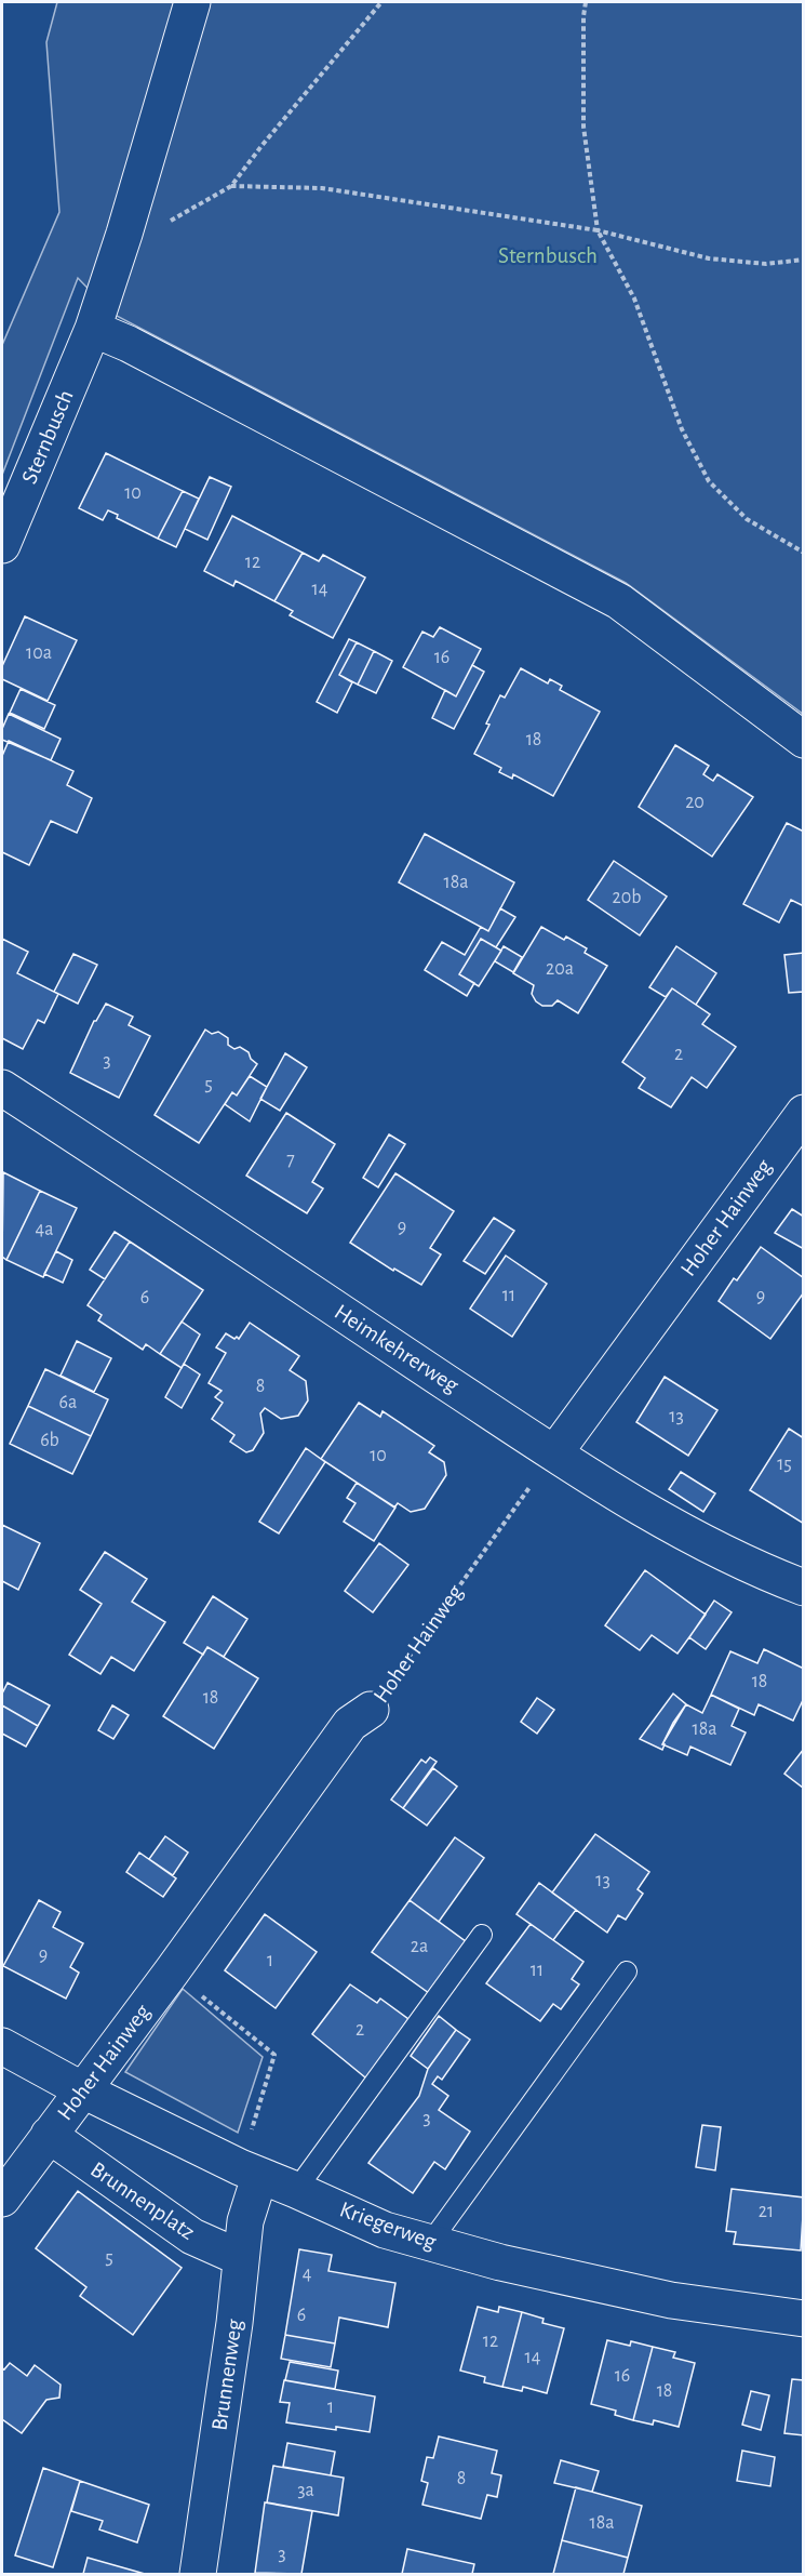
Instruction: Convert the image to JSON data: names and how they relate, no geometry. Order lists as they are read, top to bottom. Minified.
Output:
{"streets":{"street":["Sternbusch","Hoher Hainweg","Heimkehrerweg","Brunnenplatz","Kriegerweg","Brunnenweg"]},"crossings":[["Hoher Hainweg","Heimkehrerweg"],["Hoher Hainweg","Brunnenplatz"],["Hoher Hainweg","Kriegerweg"],["Brunnenplatz","Brunnenweg"],["Kriegerweg","Brunnenweg"]],"parks":["Sternbusch"],"house_numbers":["10","12","14","10a","16","18","20","18a","20b","20a","2","3","5","7","9","4a","11","9","6","8","6a","13","6b","10","15","18","18","18a","13","2a","9","1","11","2","3","21","5","4","6","12","14","16","18","1","8","3a","18a","3"]}
